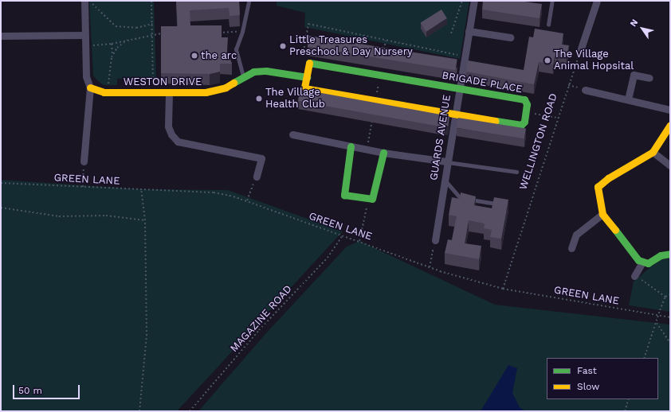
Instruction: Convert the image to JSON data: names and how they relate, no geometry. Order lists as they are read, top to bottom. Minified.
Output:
{"streets":{"street":["WESTON DRIVE","BRIGADE PLACE","GUARDS AVENUE"],"path":["WELLINGTON ROAD","GREEN LANE","MAGAZINE ROAD"]},"crossings":[["WESTON DRIVE","BRIGADE PLACE"],["BRIGADE PLACE","GUARDS AVENUE"],["WELLINGTON ROAD","GREEN LANE"],["GREEN LANE","MAGAZINE ROAD"]],"places":["Little Treasures Preschool & Day Nursery","the arc","The Village Animal Hopsital","The Village Health Club"],"legend":["Fast","Slow"],"scale_bar":"50 m","north":"top left"}
